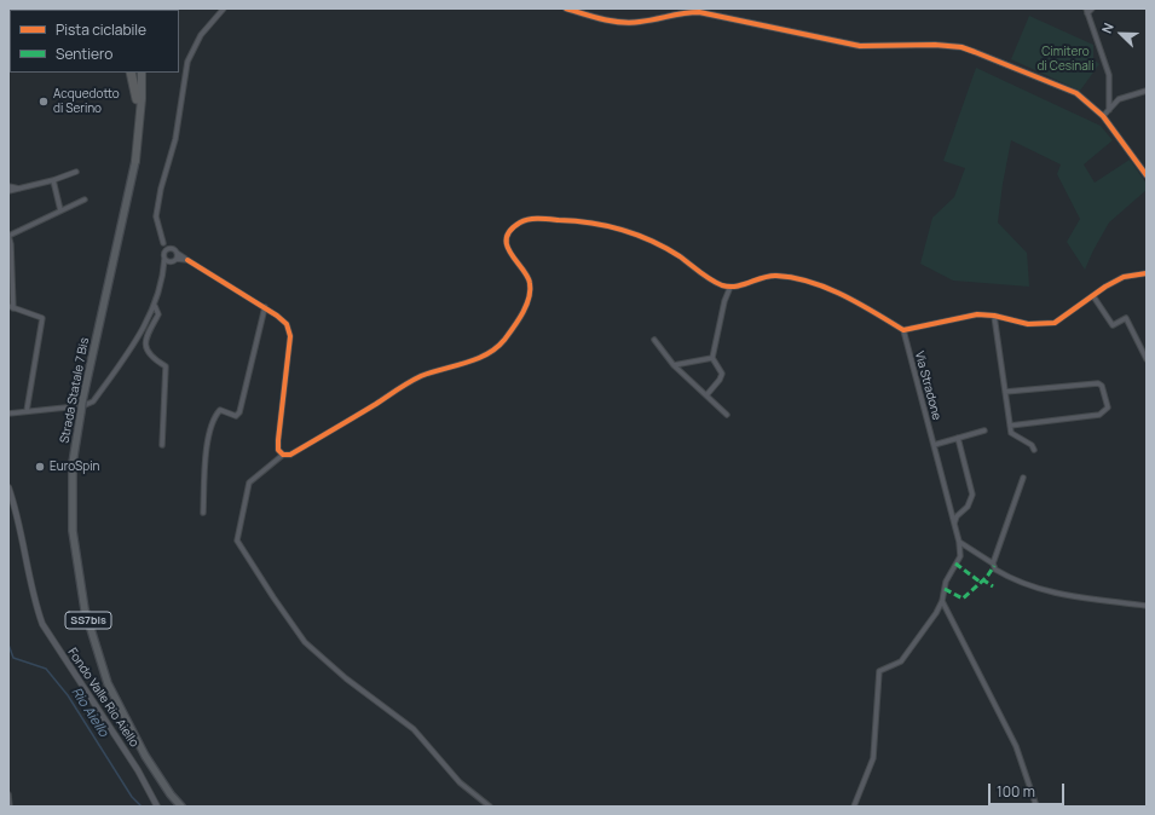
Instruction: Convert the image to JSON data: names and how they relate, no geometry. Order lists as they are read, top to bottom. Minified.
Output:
{"streets":{"highway":["SS7bis"],"main road":["Strada Statale 7 Bis"],"street":["Via Stradone","Fondo Valle Rio Aiello"]},"crossings":[["Strada Statale 7 Bis","SS7bis"]],"water":["Rio Aiello"],"parks":["Cimitero di Cesinali"],"places":["Acquedotto di Serino","EuroSpin"],"legend":["Pista ciclabile","Sentiero"],"scale_bar":"100 m","north":"top left"}
